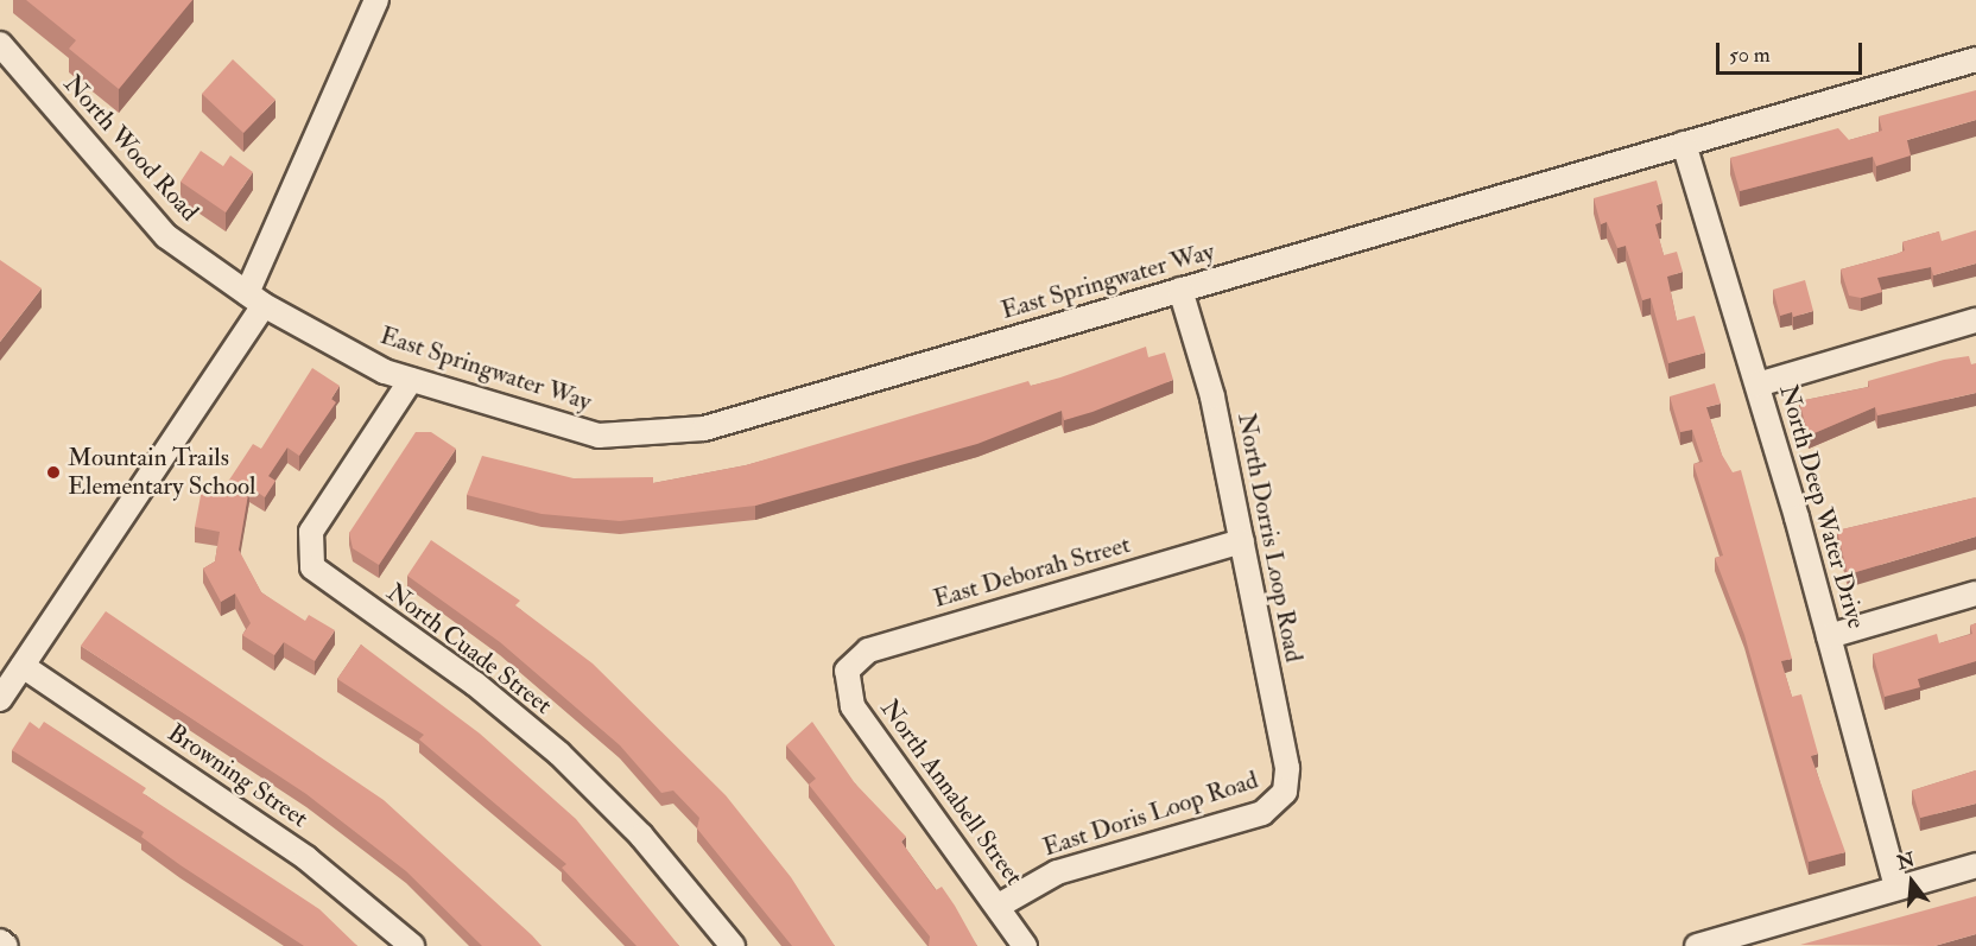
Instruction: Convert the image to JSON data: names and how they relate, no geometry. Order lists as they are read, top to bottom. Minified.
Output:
{"streets":{"street":["North Wood Road","East Springwater Way","North Deep Water Drive","North Dorris Loop Road","East Deborah Street","North Cuade Street","Browning Street","North Annabell Street","East Doris Loop Road"]},"crossings":[["North Wood Road","East Springwater Way"],["East Springwater Way","North Deep Water Drive"],["East Springwater Way","North Dorris Loop Road"],["East Springwater Way","North Cuade Street"],["North Dorris Loop Road","East Deborah Street"],["North Dorris Loop Road","East Doris Loop Road"],["East Deborah Street","North Annabell Street"],["North Annabell Street","East Doris Loop Road"]],"places":["Mountain Trails Elementary School"],"scale_bar":"50 m","north":"top"}
